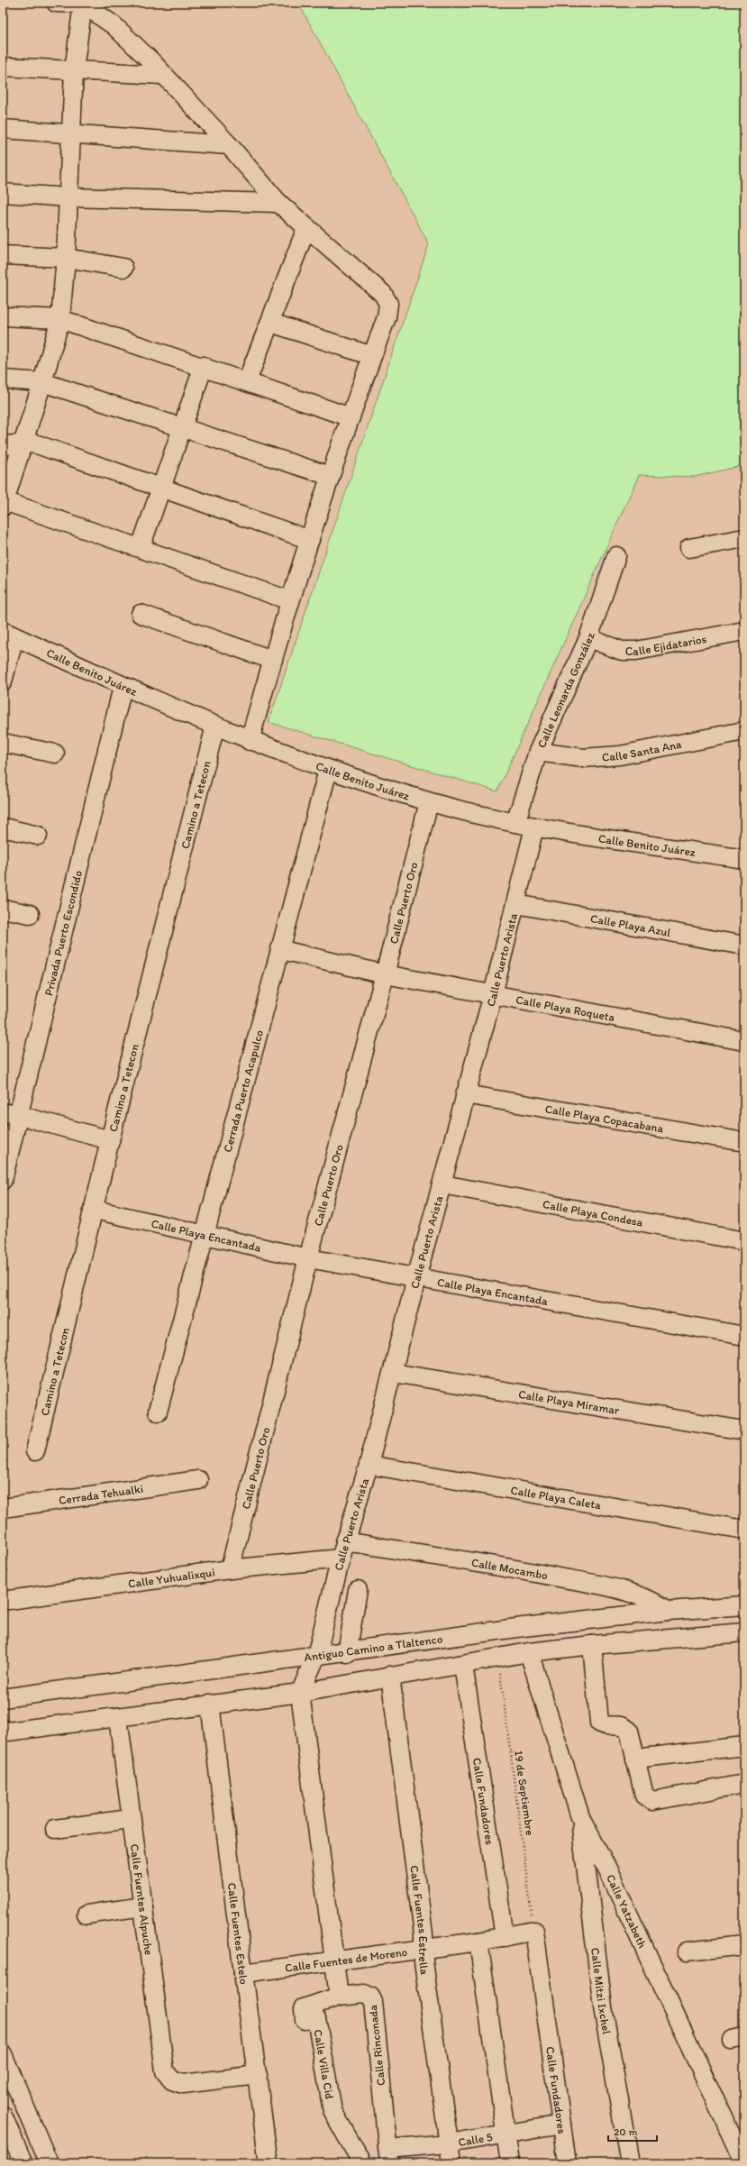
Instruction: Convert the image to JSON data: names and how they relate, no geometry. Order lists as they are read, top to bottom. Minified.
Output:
{"streets":{"street":["Calle Ejidatarios","Calle Benito Juárez","Calle Leonarda González","Calle Santa Ana","Camino a Tetecon","Calle Puerto Oro","Calle Playa Azul","Privada Puerto Escondido","Calle Puerto Arista","Calle Playa Roqueta","Cerrada Puerto Acapulco","Calle Playa Copacabana","Calle Playa Condesa","Calle Playa Encantada","Calle Playa Miramar","Cerrada Tehualki","Calle Playa Caleta","Calle Mocambo","Calle Yuhualixqui","Antiguo Camino a Tlaltenco","Calle Fundadores","Calle Fuentes Alpuche","Calle Yatzabeth","Calle Fuentes Estrella","Calle Fuentes Estelo","Calle Fuentes de Moreno","Calle Mitzi Ixchel","Calle Rinconada","Calle Villa Cid","Calle 5"],"path":["19 de Septiembre"]},"crossings":[["Calle Ejidatarios","Calle Leonarda González"],["Calle Benito Juárez","Calle Leonarda González"],["Calle Benito Juárez","Camino a Tetecon"],["Calle Benito Juárez","Calle Puerto Oro"],["Calle Benito Juárez","Privada Puerto Escondido"],["Calle Benito Juárez","Calle Puerto Arista"],["Calle Benito Juárez","Cerrada Puerto Acapulco"],["Calle Leonarda González","Calle Santa Ana"],["Camino a Tetecon","Calle Playa Encantada"],["Calle Puerto Oro","Calle Playa Roqueta"],["Calle Puerto Oro","Calle Playa Encantada"],["Calle Puerto Oro","Calle Yuhualixqui"],["Calle Playa Azul","Calle Puerto Arista"],["Calle Puerto Arista","Calle Playa Roqueta"],["Calle Puerto Arista","Calle Playa Copacabana"],["Calle Puerto Arista","Calle Playa Condesa"],["Calle Puerto Arista","Calle Playa Encantada"],["Calle Puerto Arista","Calle Playa Miramar"],["Calle Puerto Arista","Calle Playa Caleta"],["Calle Puerto Arista","Calle Mocambo"],["Calle Puerto Arista","Calle Yuhualixqui"],["Calle Puerto Arista","Antiguo Camino a Tlaltenco"],["Calle Playa Roqueta","Cerrada Puerto Acapulco"],["Cerrada Puerto Acapulco","Calle Playa Encantada"],["Calle Mocambo","Antiguo Camino a Tlaltenco"],["19 de Septiembre","Calle Fundadores"],["19 de Septiembre","Calle Fuentes de Moreno"],["Calle Fundadores","Calle Fuentes de Moreno"],["Calle Fundadores","Calle 5"],["Calle Fuentes Alpuche","Calle Fuentes Estelo"],["Calle Yatzabeth","Calle Mitzi Ixchel"],["Calle Fuentes Estrella","Calle Fuentes de Moreno"],["Calle Fuentes Estrella","Calle 5"],["Calle Fuentes Estelo","Calle Fuentes de Moreno"],["Calle Rinconada","Calle Villa Cid"],["Calle Rinconada","Calle 5"]],"scale_bar":"20 m"}
